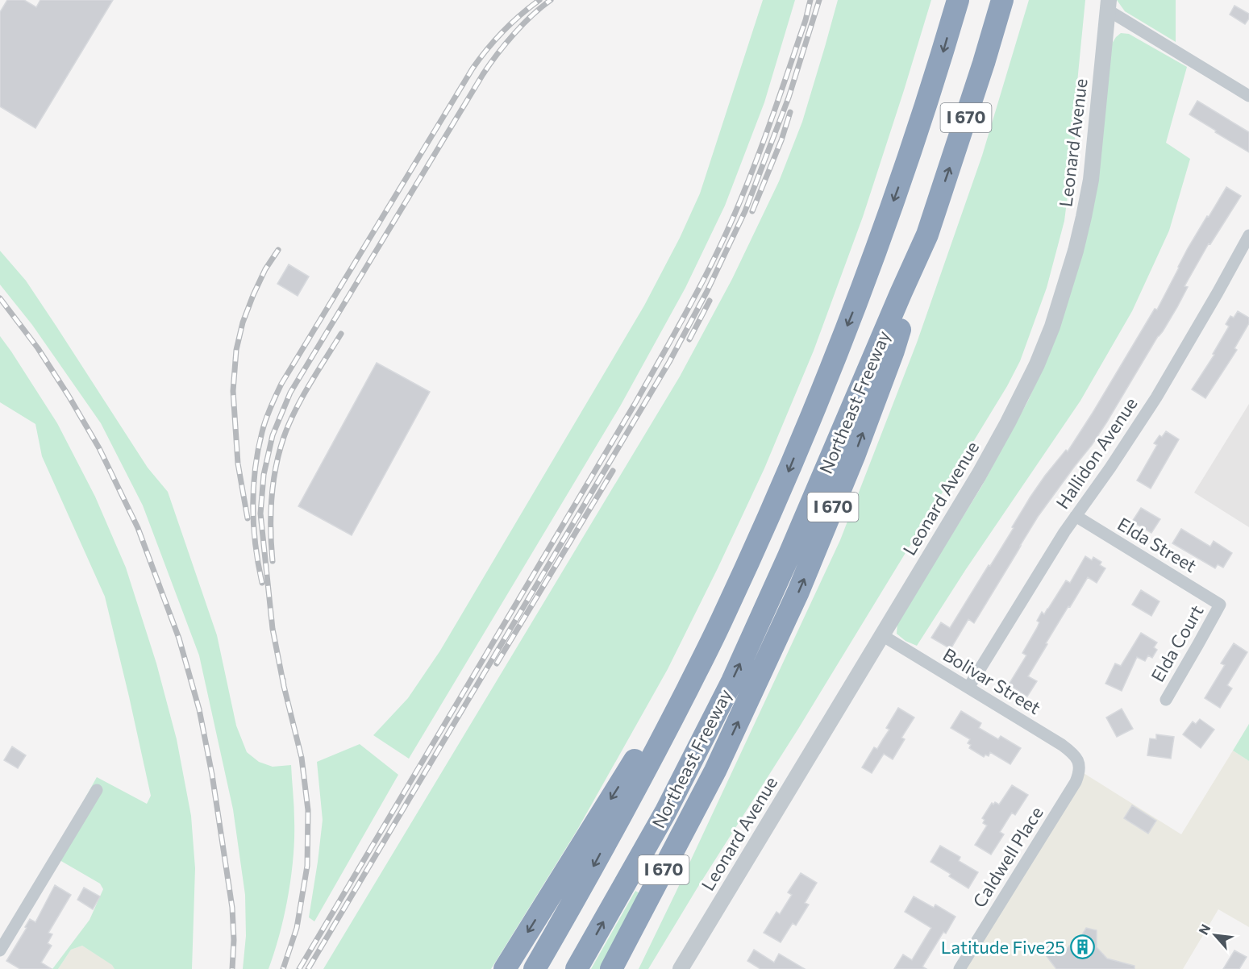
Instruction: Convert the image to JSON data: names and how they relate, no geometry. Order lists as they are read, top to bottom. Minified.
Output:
{"streets":{"highway":["I 670","Northeast Freeway"],"street":["Leonard Avenue","Hallidon Avenue","Elda Street","Elda Court","Bolivar Street","Caldwell Place"]},"crossings":[["I 670","Northeast Freeway"],["Leonard Avenue","Bolivar Street"],["Hallidon Avenue","Elda Street"],["Hallidon Avenue","Bolivar Street"],["Elda Street","Elda Court"],["Bolivar Street","Caldwell Place"]],"places":{"building":["Latitude Five25"]},"north":"top left"}
